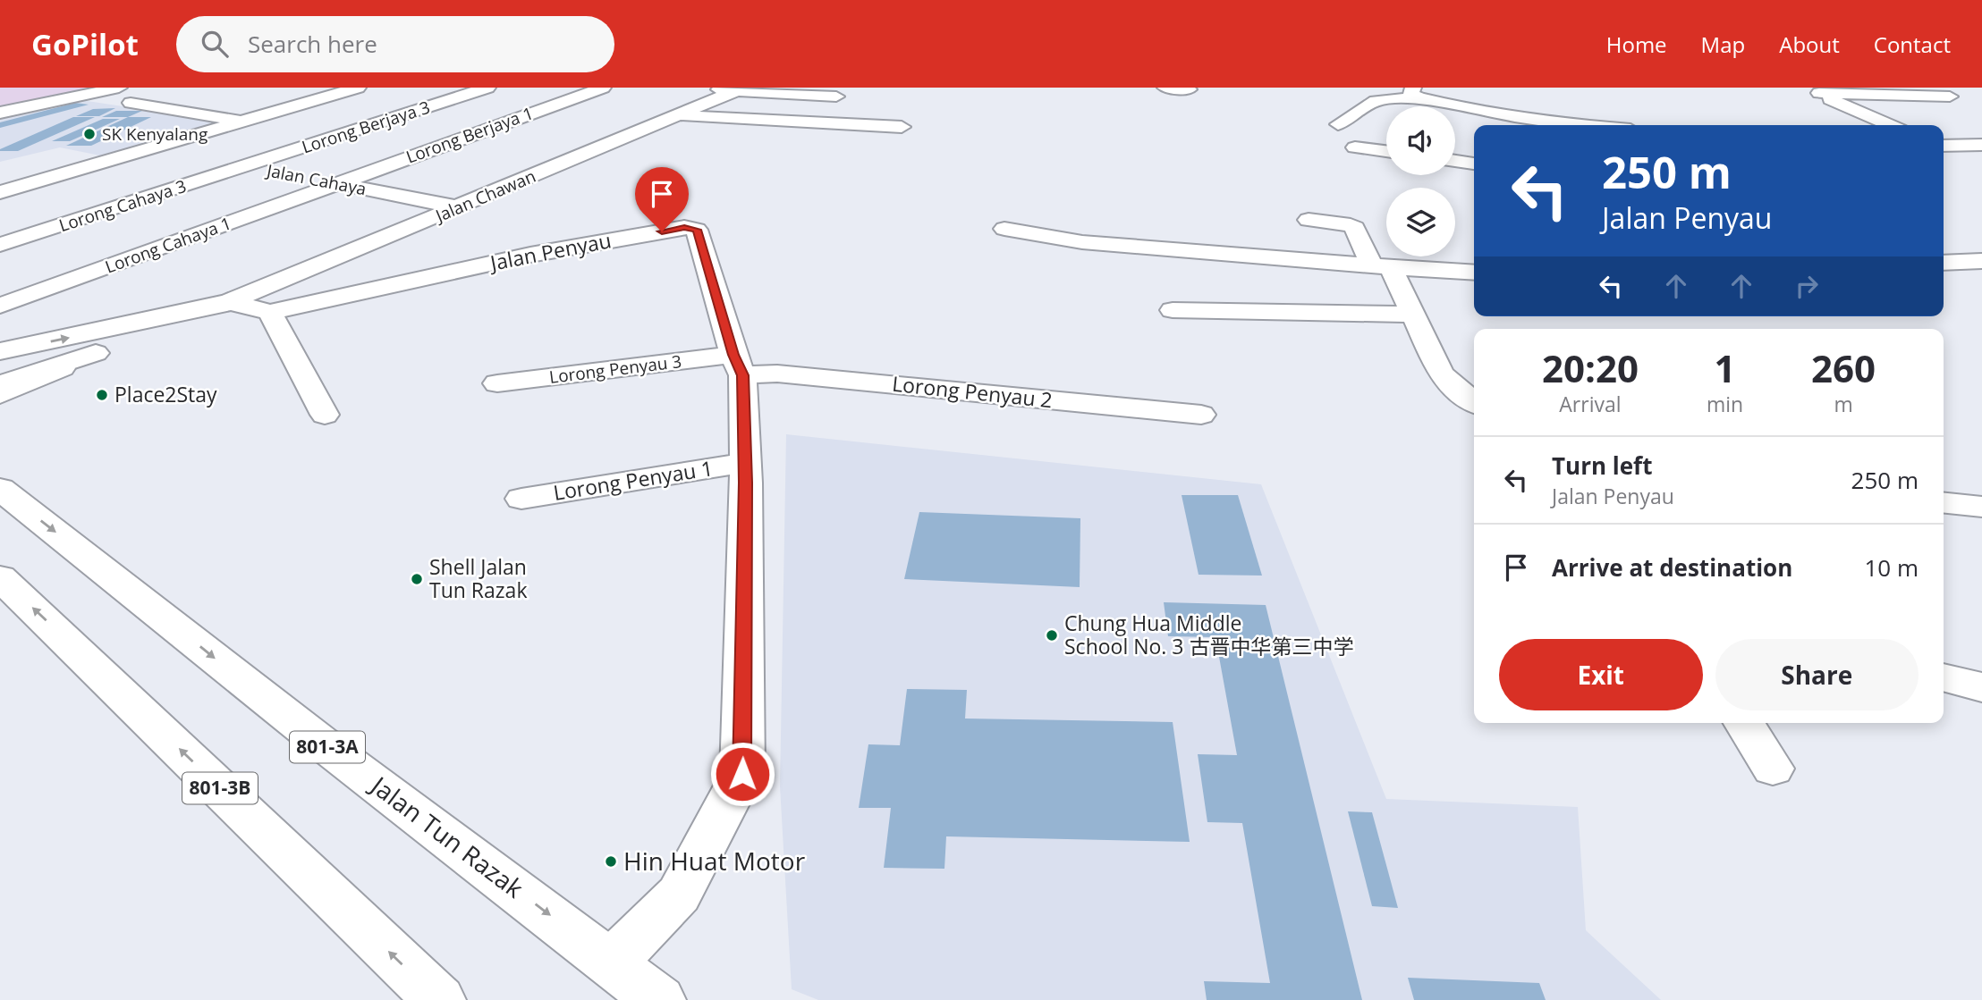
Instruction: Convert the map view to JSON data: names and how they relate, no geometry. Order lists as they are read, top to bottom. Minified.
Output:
{"streets":{"main road":["Lorong Berjaya 3","Lorong Berjaya 1","Jalan Cahaya","Jalan Chawan","Lorong Cahaya 3","Lorong Cahaya 1","Jalan Penyau","Lorong Penyau 3","Lorong Penyau 2","Lorong Penyau 1","801-3A","801-3B","Jalan Tun Razak"]},"crossings":[["Lorong Berjaya 3","Jalan Cahaya"],["Lorong Berjaya 3","Lorong Cahaya 3"],["Lorong Berjaya 1","Jalan Cahaya"],["Lorong Berjaya 1","Lorong Cahaya 1"],["Jalan Cahaya","Jalan Chawan"],["Jalan Cahaya","Lorong Cahaya 3"],["Jalan Cahaya","Lorong Cahaya 1"],["Jalan Chawan","Jalan Penyau"],["Jalan Penyau","Lorong Penyau 3"],["Jalan Penyau","Lorong Penyau 2"],["Jalan Penyau","Lorong Penyau 1"],["Jalan Penyau","Jalan Tun Razak"],["Lorong Penyau 3","Lorong Penyau 2"]],"places":["SK Kenyalang","Place2Stay","Shell Jalan Tun Razak","Chung Hua Middle School No. 3 古晋中华第三中学","Hin Huat Motor"],"page":{"header":"GoPilot","search":"Search here","nav":["Home","Map","About","Contact"],"turn":["250 m","Jalan Penyau"],"eta":["20:20","Arrival","1","min","260","m"],"list":[{"name":"Turn left","note":"Jalan Penyau","value":"250 m"},{"name":"Arrive at destination","value":"10 m"}],"buttons":["Exit","Share"]}}
